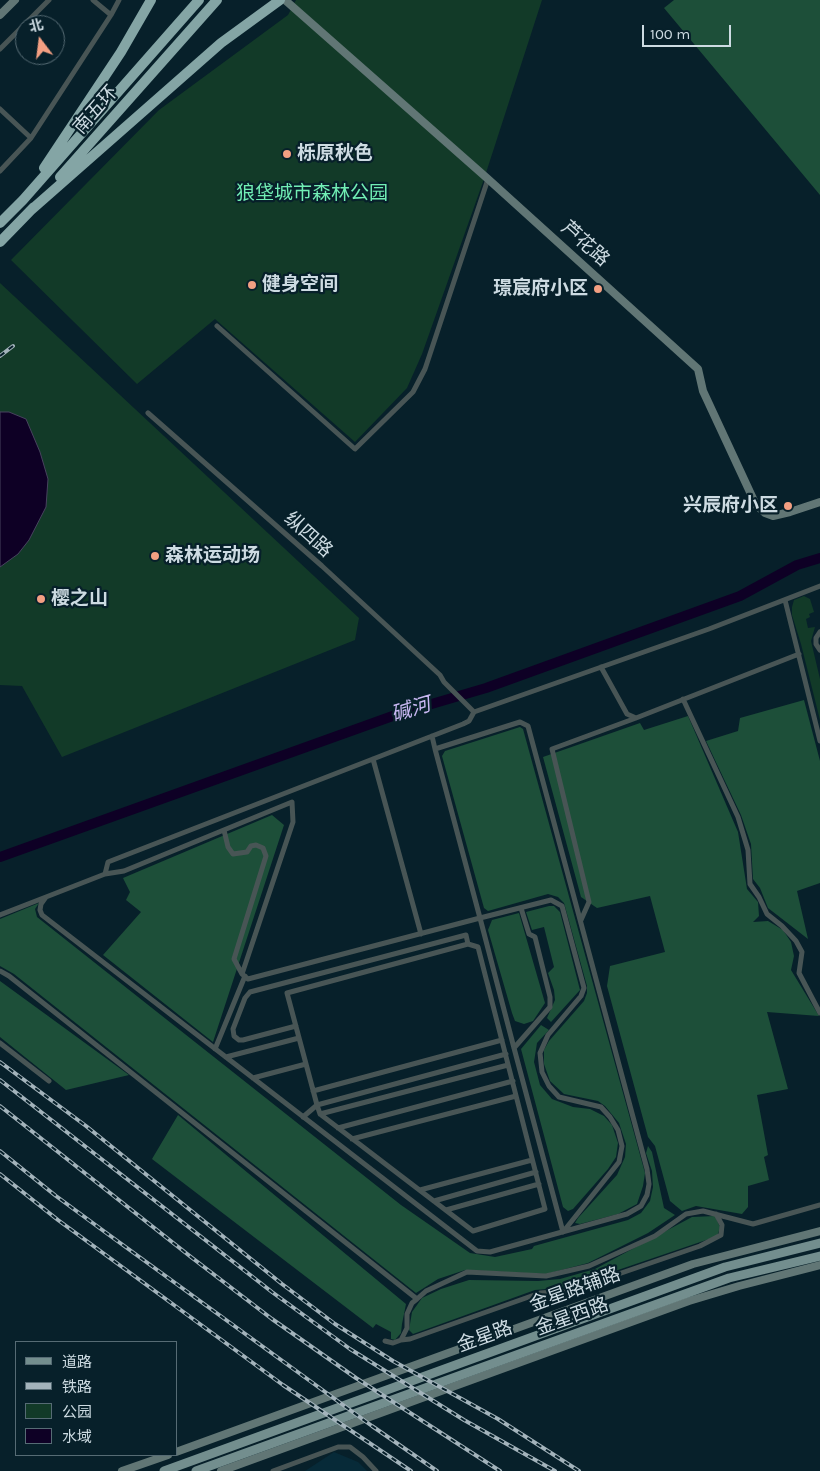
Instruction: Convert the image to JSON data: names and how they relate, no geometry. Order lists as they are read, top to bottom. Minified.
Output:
{"streets":{"highway":["南五环"],"main road":["金星西路","金星路"],"street":["芦花路","纵四路","金星路辅路"]},"water":["碱河"],"parks":["狼垡城市森林公园"],"places":["栎原秋色","健身空间","璟宸府小区","兴辰府小区","森林运动场","樱之山"],"legend":["道路","铁路","公园","水域"],"scale_bar":"100 m","north":"top"}
